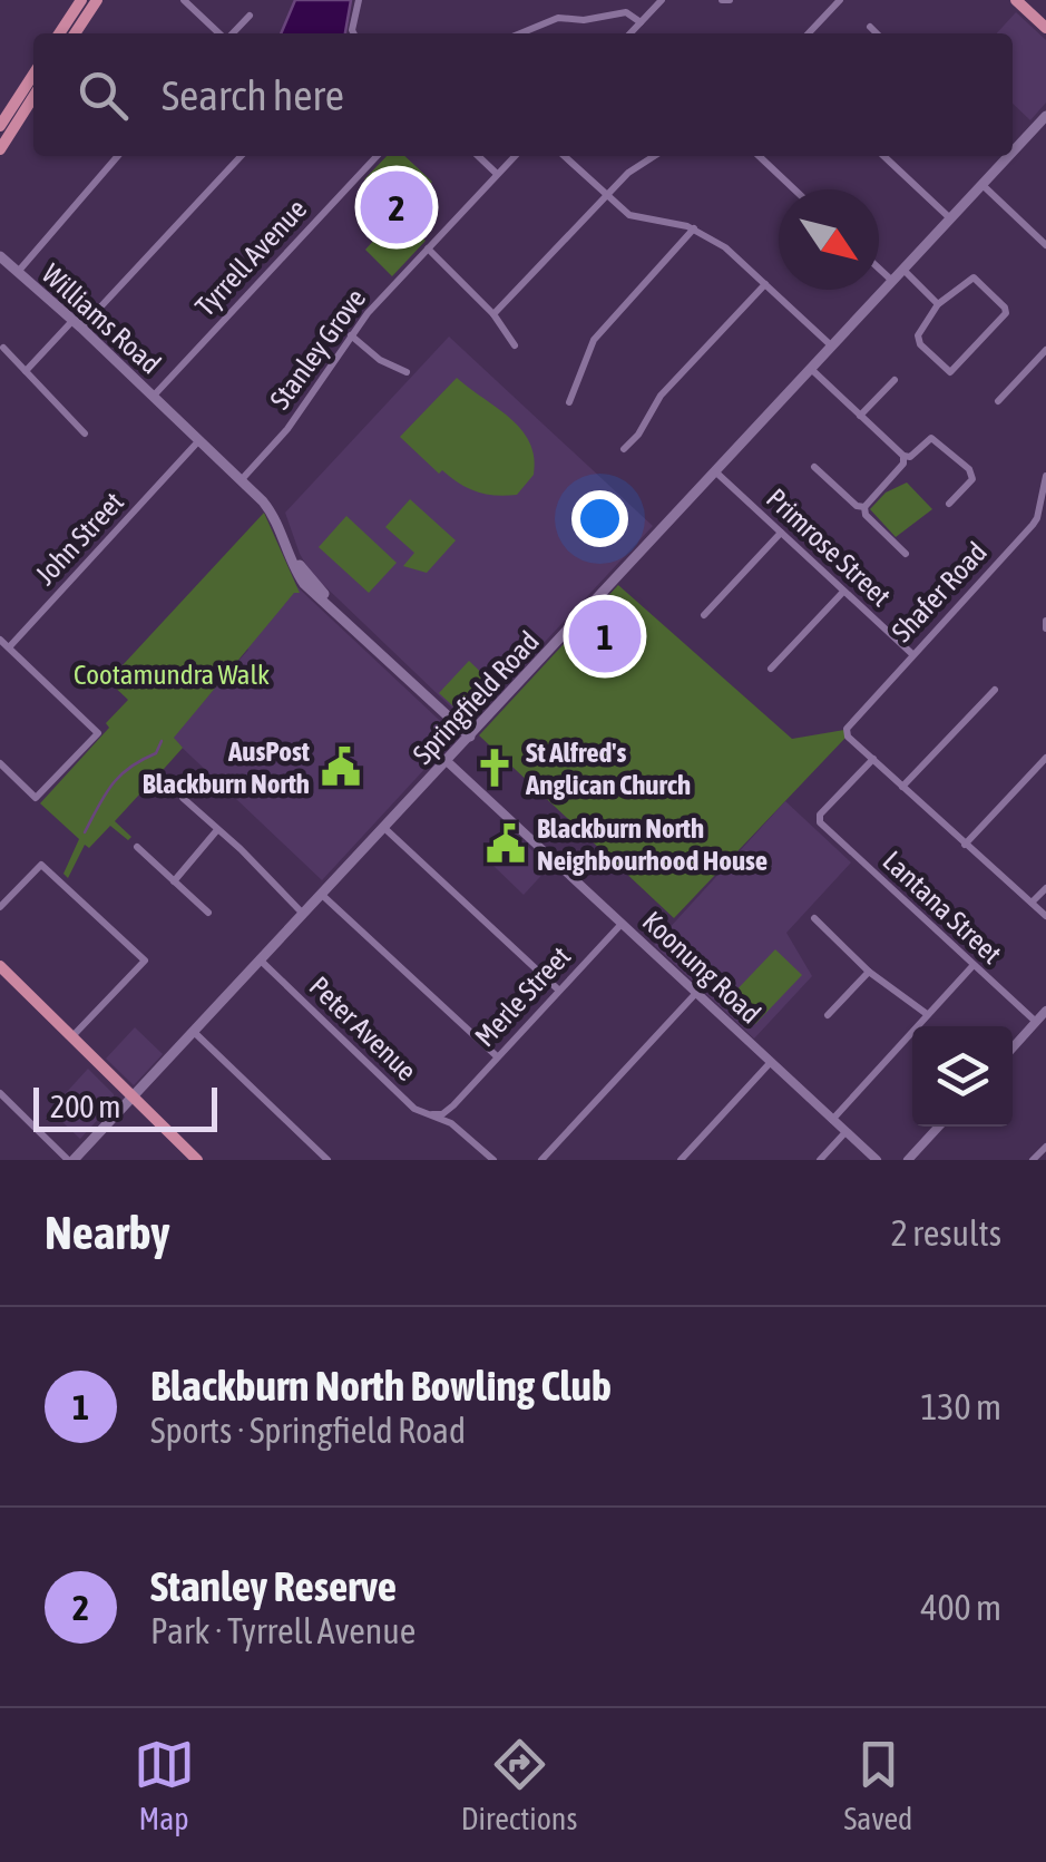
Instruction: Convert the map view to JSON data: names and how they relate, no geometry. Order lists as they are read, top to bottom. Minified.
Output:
{"streets":{"main road":["Williams Road","Springfield Road"],"street":["Tyrrell Avenue","Stanley Grove","John Street","Primrose Street","Shafer Road","Lantana Street","Koonung Road","Merle Street","Peter Avenue"]},"crossings":[["Tyrrell Avenue","Williams Road"],["Williams Road","Stanley Grove"],["Williams Road","John Street"],["Williams Road","Springfield Road"],["Primrose Street","Shafer Road"],["Primrose Street","Springfield Road"],["Shafer Road","Lantana Street"],["Springfield Road","Koonung Road"],["Springfield Road","Peter Avenue"],["Koonung Road","Merle Street"],["Merle Street","Peter Avenue"]],"parks":["Cootamundra Walk"],"places":{"public building":["AusPost Blackburn North","Blackburn North Neighbourhood House"],"church":["St Alfred's Anglican Church"]},"scale_bar":"200 m","north":"bottom right","page":{"search":"Search here","pins":["2","1"],"scale":"200 m","heading":["Nearby","2 results"],"list":[{"mark":"1","name":"Blackburn North Bowling Club","note":"Sports · Springfield Road","value":"130 m"},{"mark":"2","name":"Stanley Reserve","note":"Park · Tyrrell Avenue","value":"400 m"}],"nav":["Map","Directions","Saved"]}}
